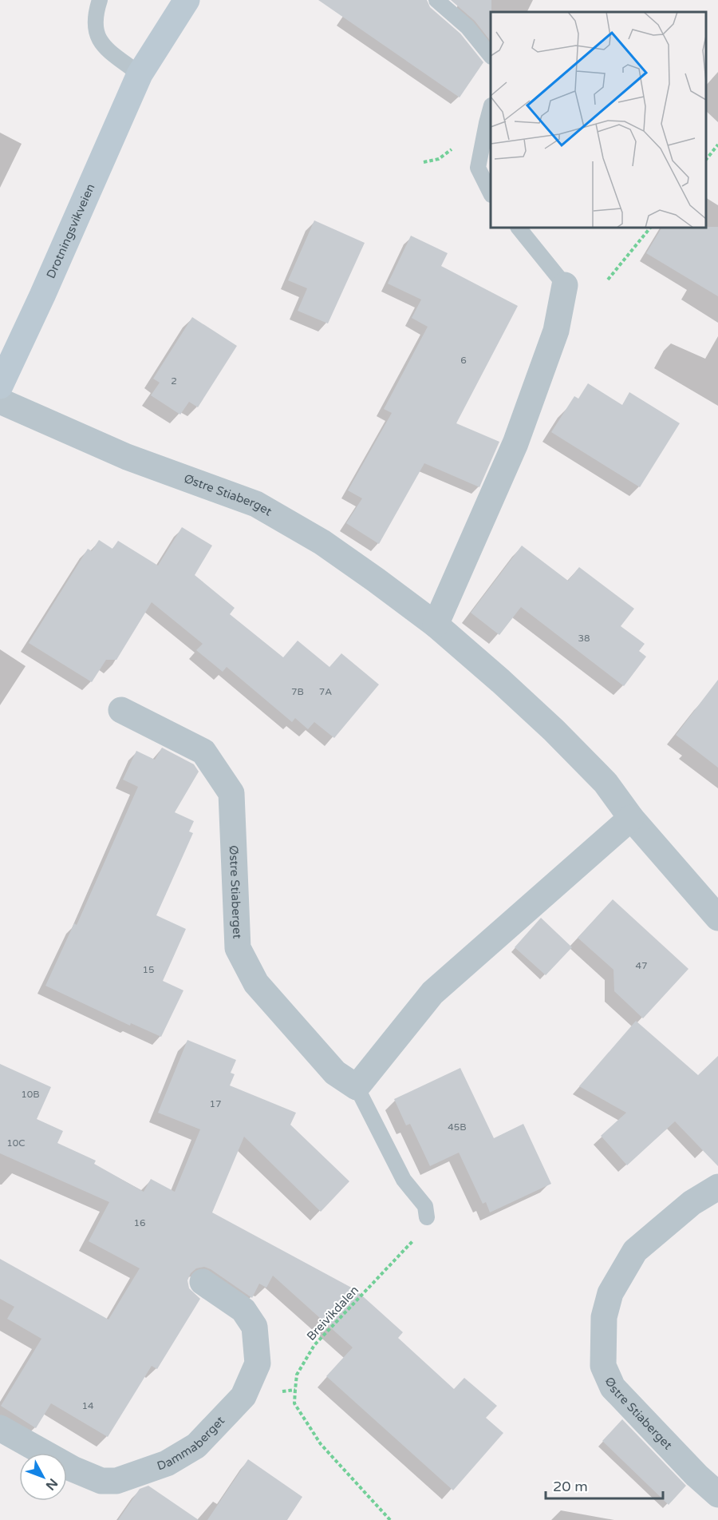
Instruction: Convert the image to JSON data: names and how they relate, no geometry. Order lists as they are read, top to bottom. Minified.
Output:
{"streets":{"main road":["Drotningsvikveien"],"street":["Østre Stiaberget","Dammaberget"],"path":["Breivikdalen"]},"crossings":[["Østre Stiaberget","Breivikdalen"]],"house_numbers":["6","2","38","7B","7A","47","15","10B","17","45B","10C","16","14"],"scale_bar":"20 m","north":"bottom right"}
